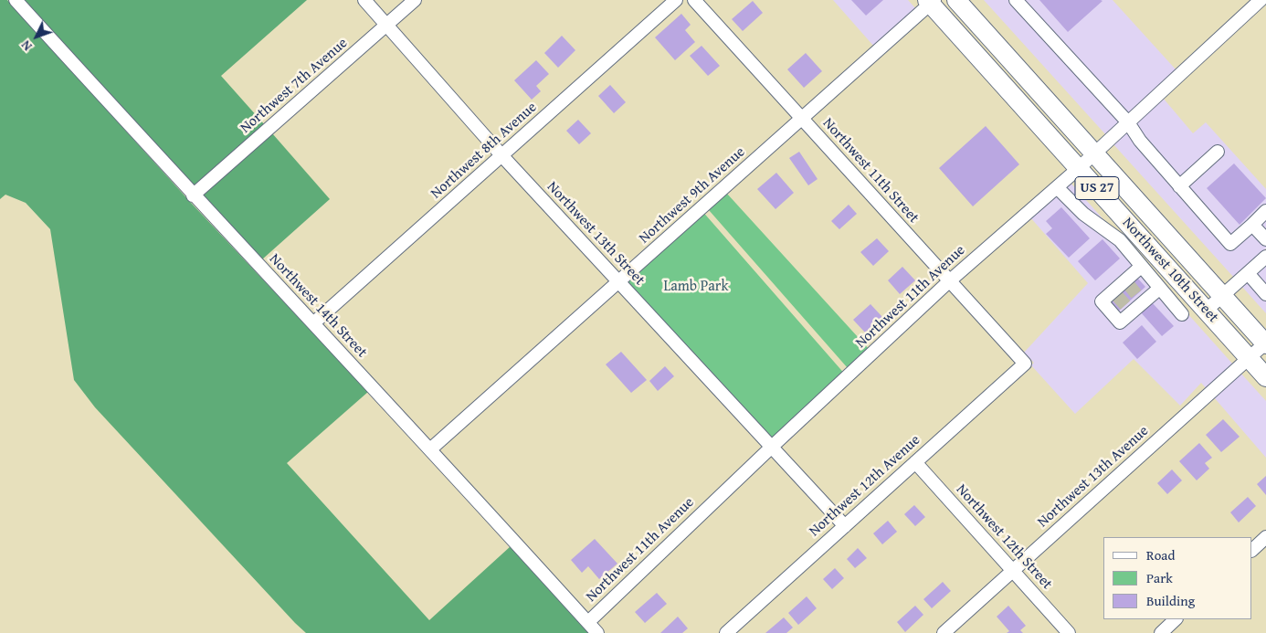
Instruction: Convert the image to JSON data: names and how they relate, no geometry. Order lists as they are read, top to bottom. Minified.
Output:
{"streets":{"highway":["US 27","Northwest 10th Street"],"street":["Northwest 7th Avenue","Northwest 8th Avenue","Northwest 11th Street","Northwest 9th Avenue","Northwest 13th Street","Northwest 11th Avenue","Northwest 14th Street","Northwest 13th Avenue","Northwest 12th Avenue","Northwest 12th Street"]},"crossings":[["Northwest 7th Avenue","Northwest 13th Street"],["Northwest 7th Avenue","Northwest 14th Street"],["Northwest 8th Avenue","Northwest 13th Street"],["Northwest 8th Avenue","Northwest 14th Street"],["Northwest 11th Street","Northwest 9th Avenue"],["Northwest 11th Street","Northwest 11th Avenue"],["Northwest 11th Street","Northwest 12th Avenue"],["Northwest 9th Avenue","Northwest 13th Street"],["Northwest 9th Avenue","Northwest 10th Street"],["Northwest 9th Avenue","Northwest 14th Street"],["Northwest 13th Street","Northwest 11th Avenue"],["Northwest 13th Street","Northwest 12th Avenue"],["Northwest 10th Street","Northwest 11th Avenue"],["Northwest 10th Street","Northwest 13th Avenue"],["Northwest 11th Avenue","Northwest 14th Street"],["Northwest 13th Avenue","Northwest 12th Street"],["Northwest 12th Avenue","Northwest 12th Street"]],"parks":["Lamb Park"],"legend":["Road","Park","Building"],"north":"bottom left"}
